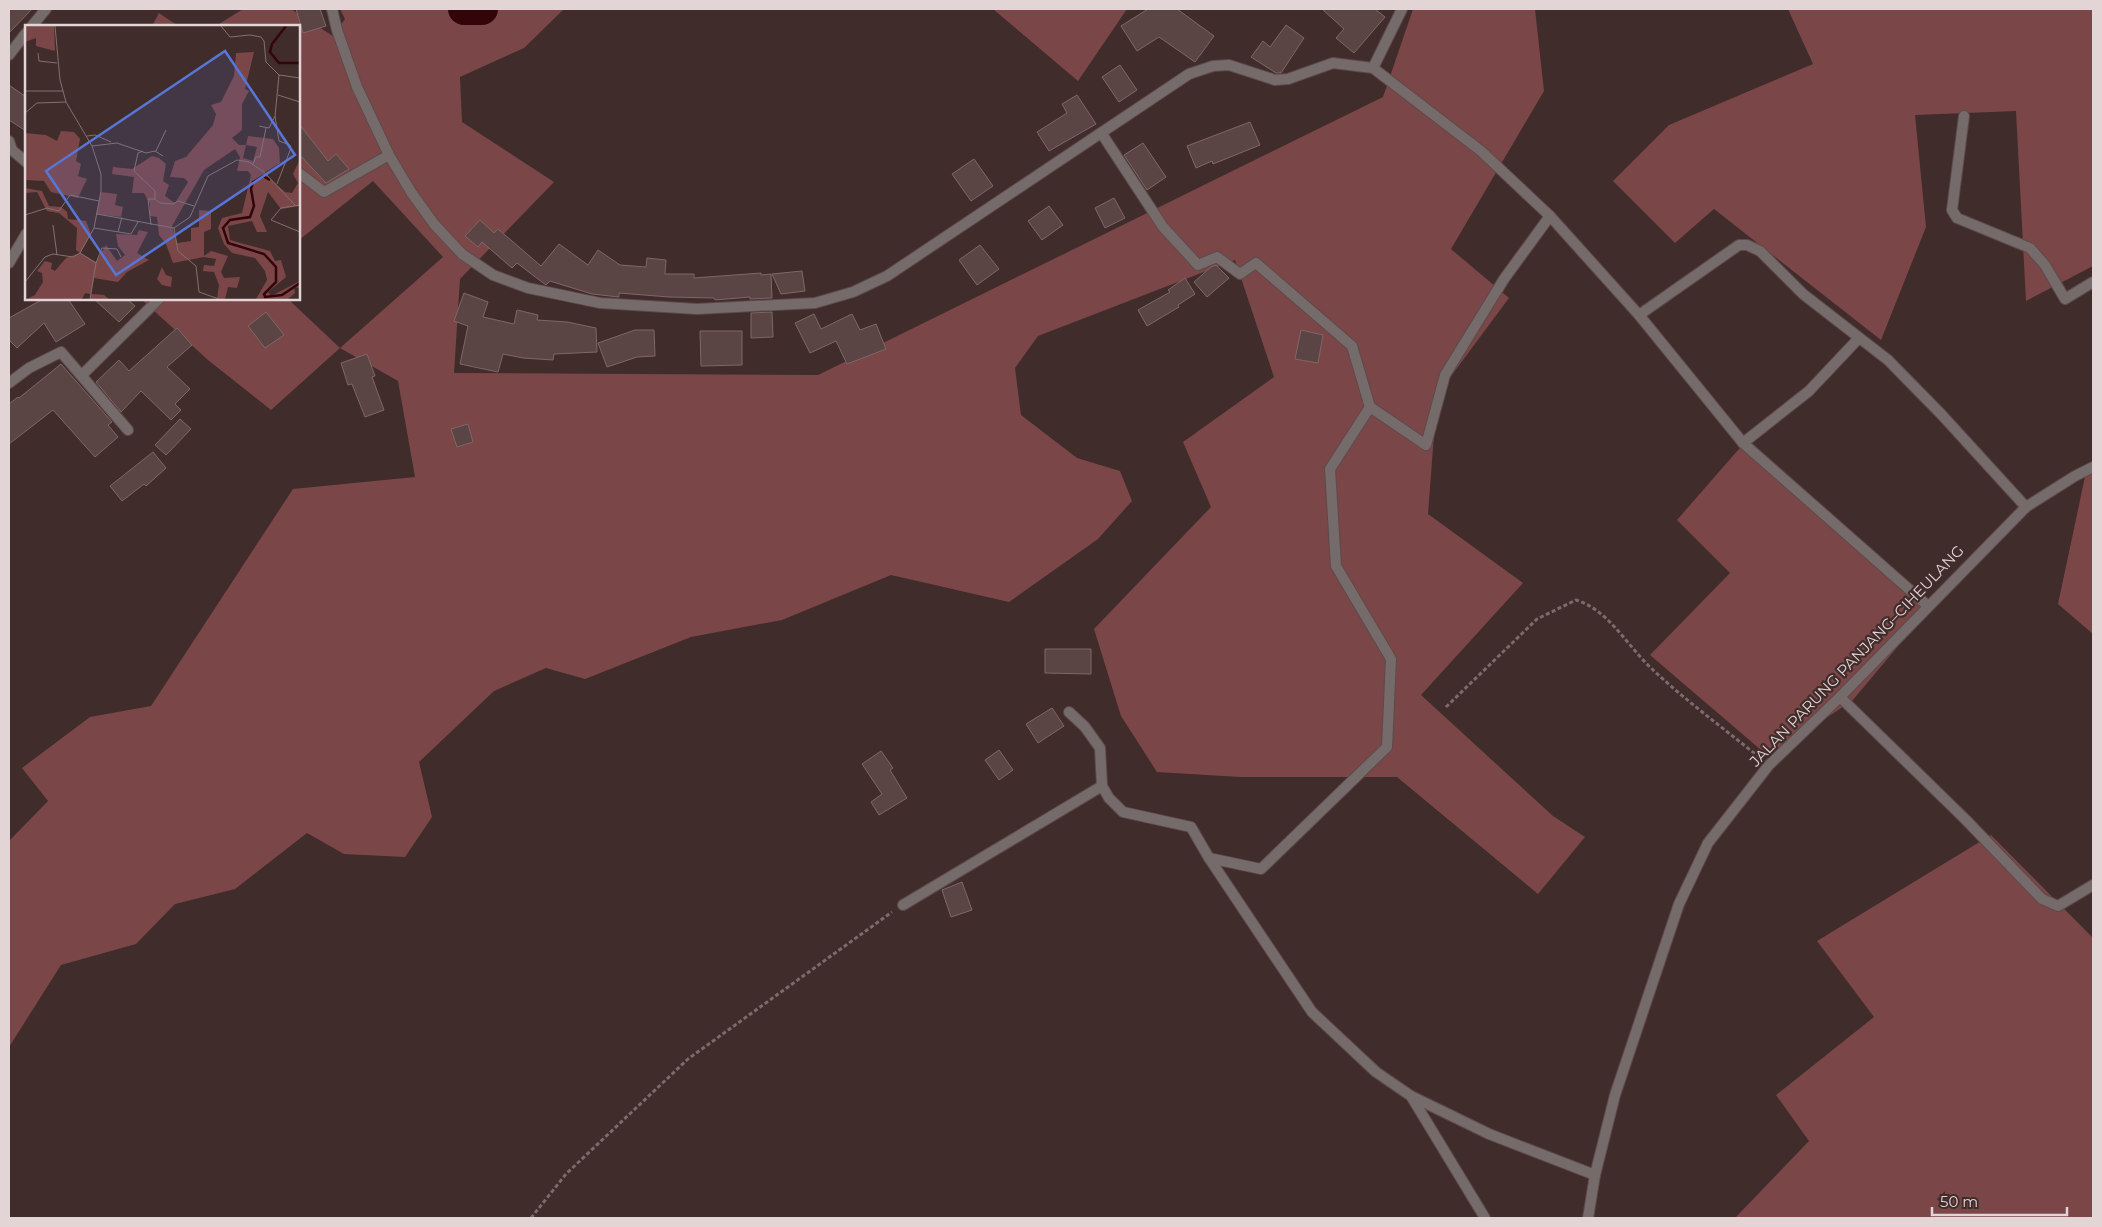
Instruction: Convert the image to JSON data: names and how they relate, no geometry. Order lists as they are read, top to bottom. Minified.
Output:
{"streets":{"street":["JALAN PARUNG PANJANG–CIHEULANG"]},"scale_bar":"50 m"}
